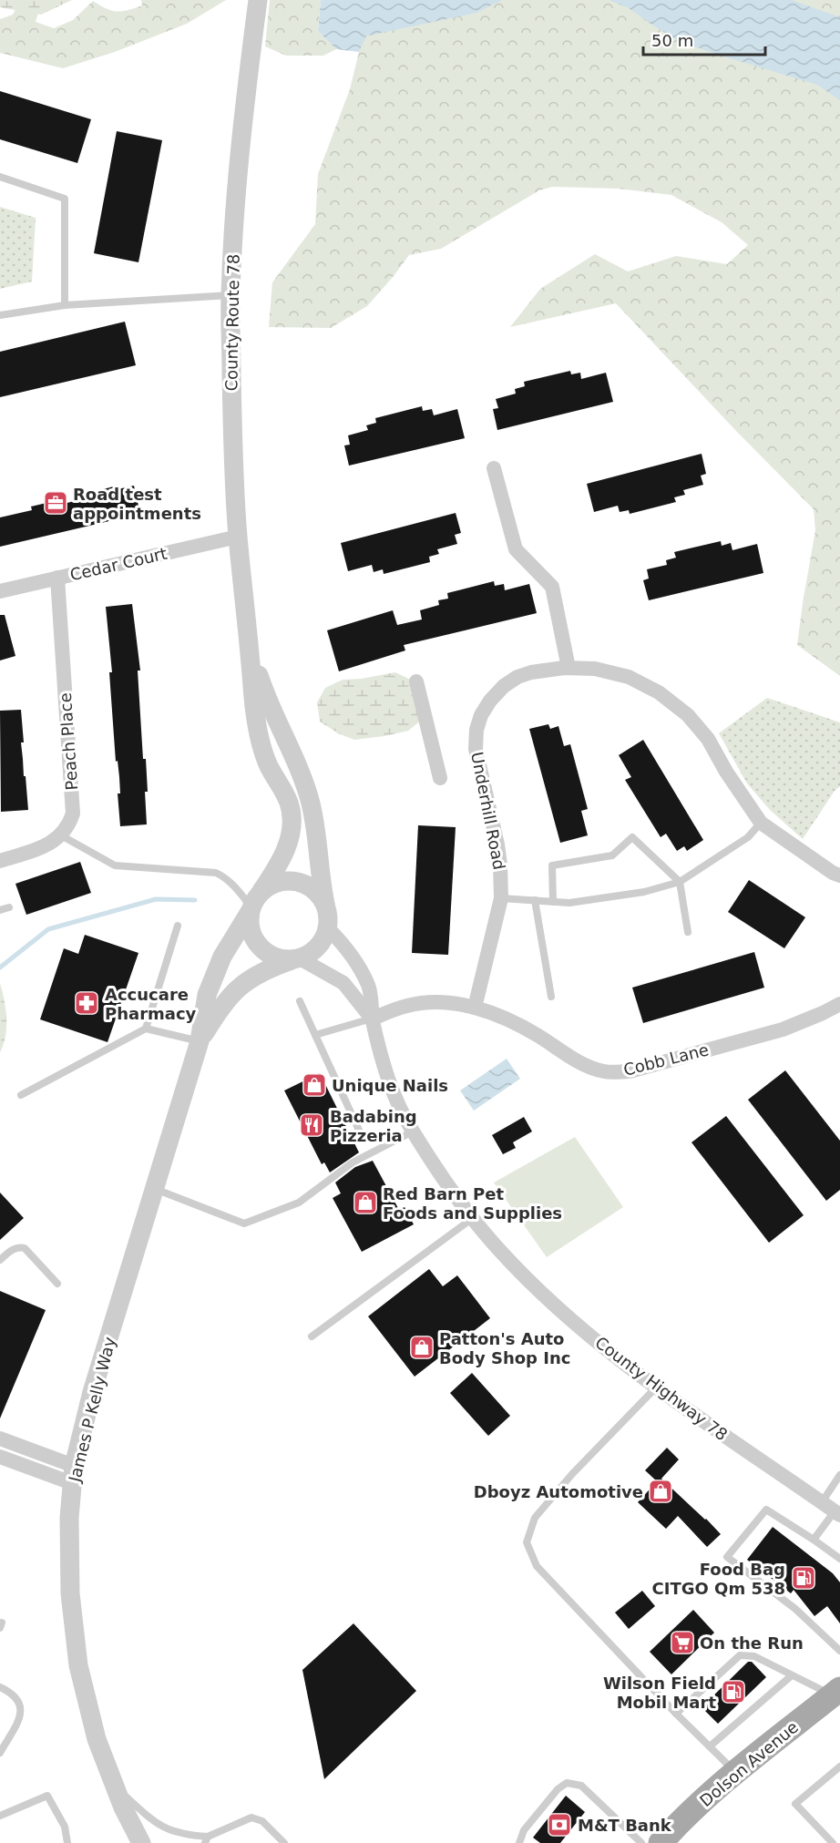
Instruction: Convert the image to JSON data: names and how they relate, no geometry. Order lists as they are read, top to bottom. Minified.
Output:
{"streets":{"main road":["Dolson Avenue"],"street":["County Route 78","Cedar Court","Peach Place","Underhill Road","Cobb Lane","County Highway 78","James P Kelly Way"]},"crossings":[["County Route 78","Cedar Court"],["County Route 78","County Highway 78"],["County Route 78","James P Kelly Way"],["Cedar Court","Peach Place"],["Underhill Road","Cobb Lane"],["Cobb Lane","County Highway 78"],["County Highway 78","James P Kelly Way"]],"places":{"office":["Road test appointments"],"pharmacy":["Accucare Pharmacy"],"shop":["Unique Nails","Red Barn Pet Foods and Supplies","Patton's Auto Body Shop Inc","Dboyz Automotive"],"restaurant":["Badabing Pizzeria"],"fuel station":["Food Bag CITGO Qm 538","Wilson Field Mobil Mart"],"supermarket":["On the Run"],"bank":["M&T Bank"]},"scale_bar":"50 m"}
